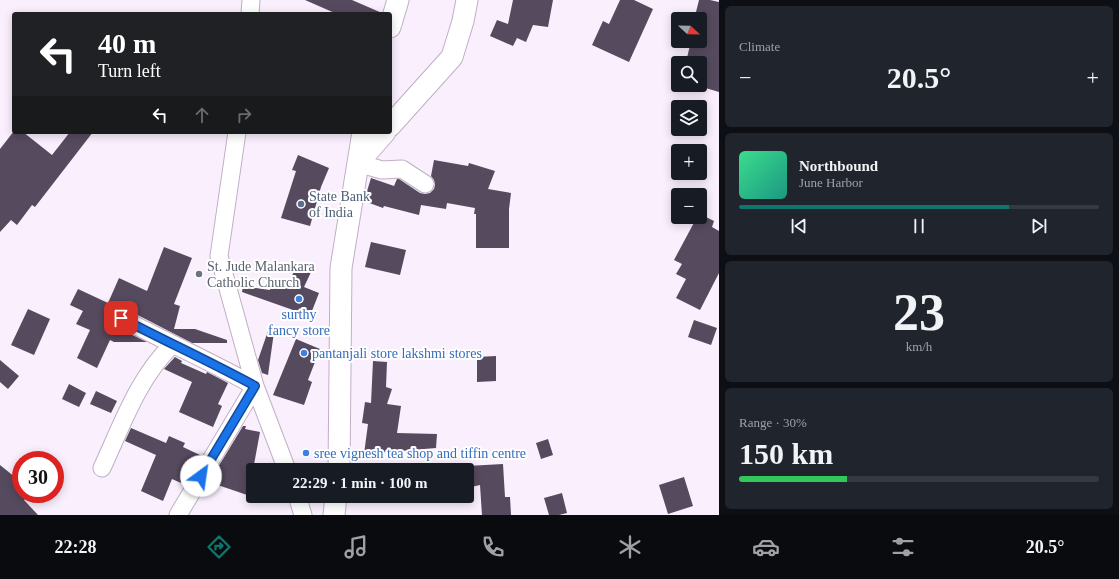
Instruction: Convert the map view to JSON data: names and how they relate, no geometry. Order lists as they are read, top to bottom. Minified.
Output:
{"places":["State Bank of India","St. Jude Malankara Catholic Church","surthy fancy store","pantanjali store lakshmi stores","sree vignesh tea shop and tiffin centre"],"north":"right","page":{"tile":["Climate",["23","km/h"],["Range · 30%","150 km"]],"map_buttons":["+","−"],"turn":["40 m","Turn left"],"heat":["−","20.5°","+"],"song":["Northbound","June Harbor"],"limit":"30","trip":"22:29 · 1 min · 100 m","tabs":["22:28","20.5°"]}}
